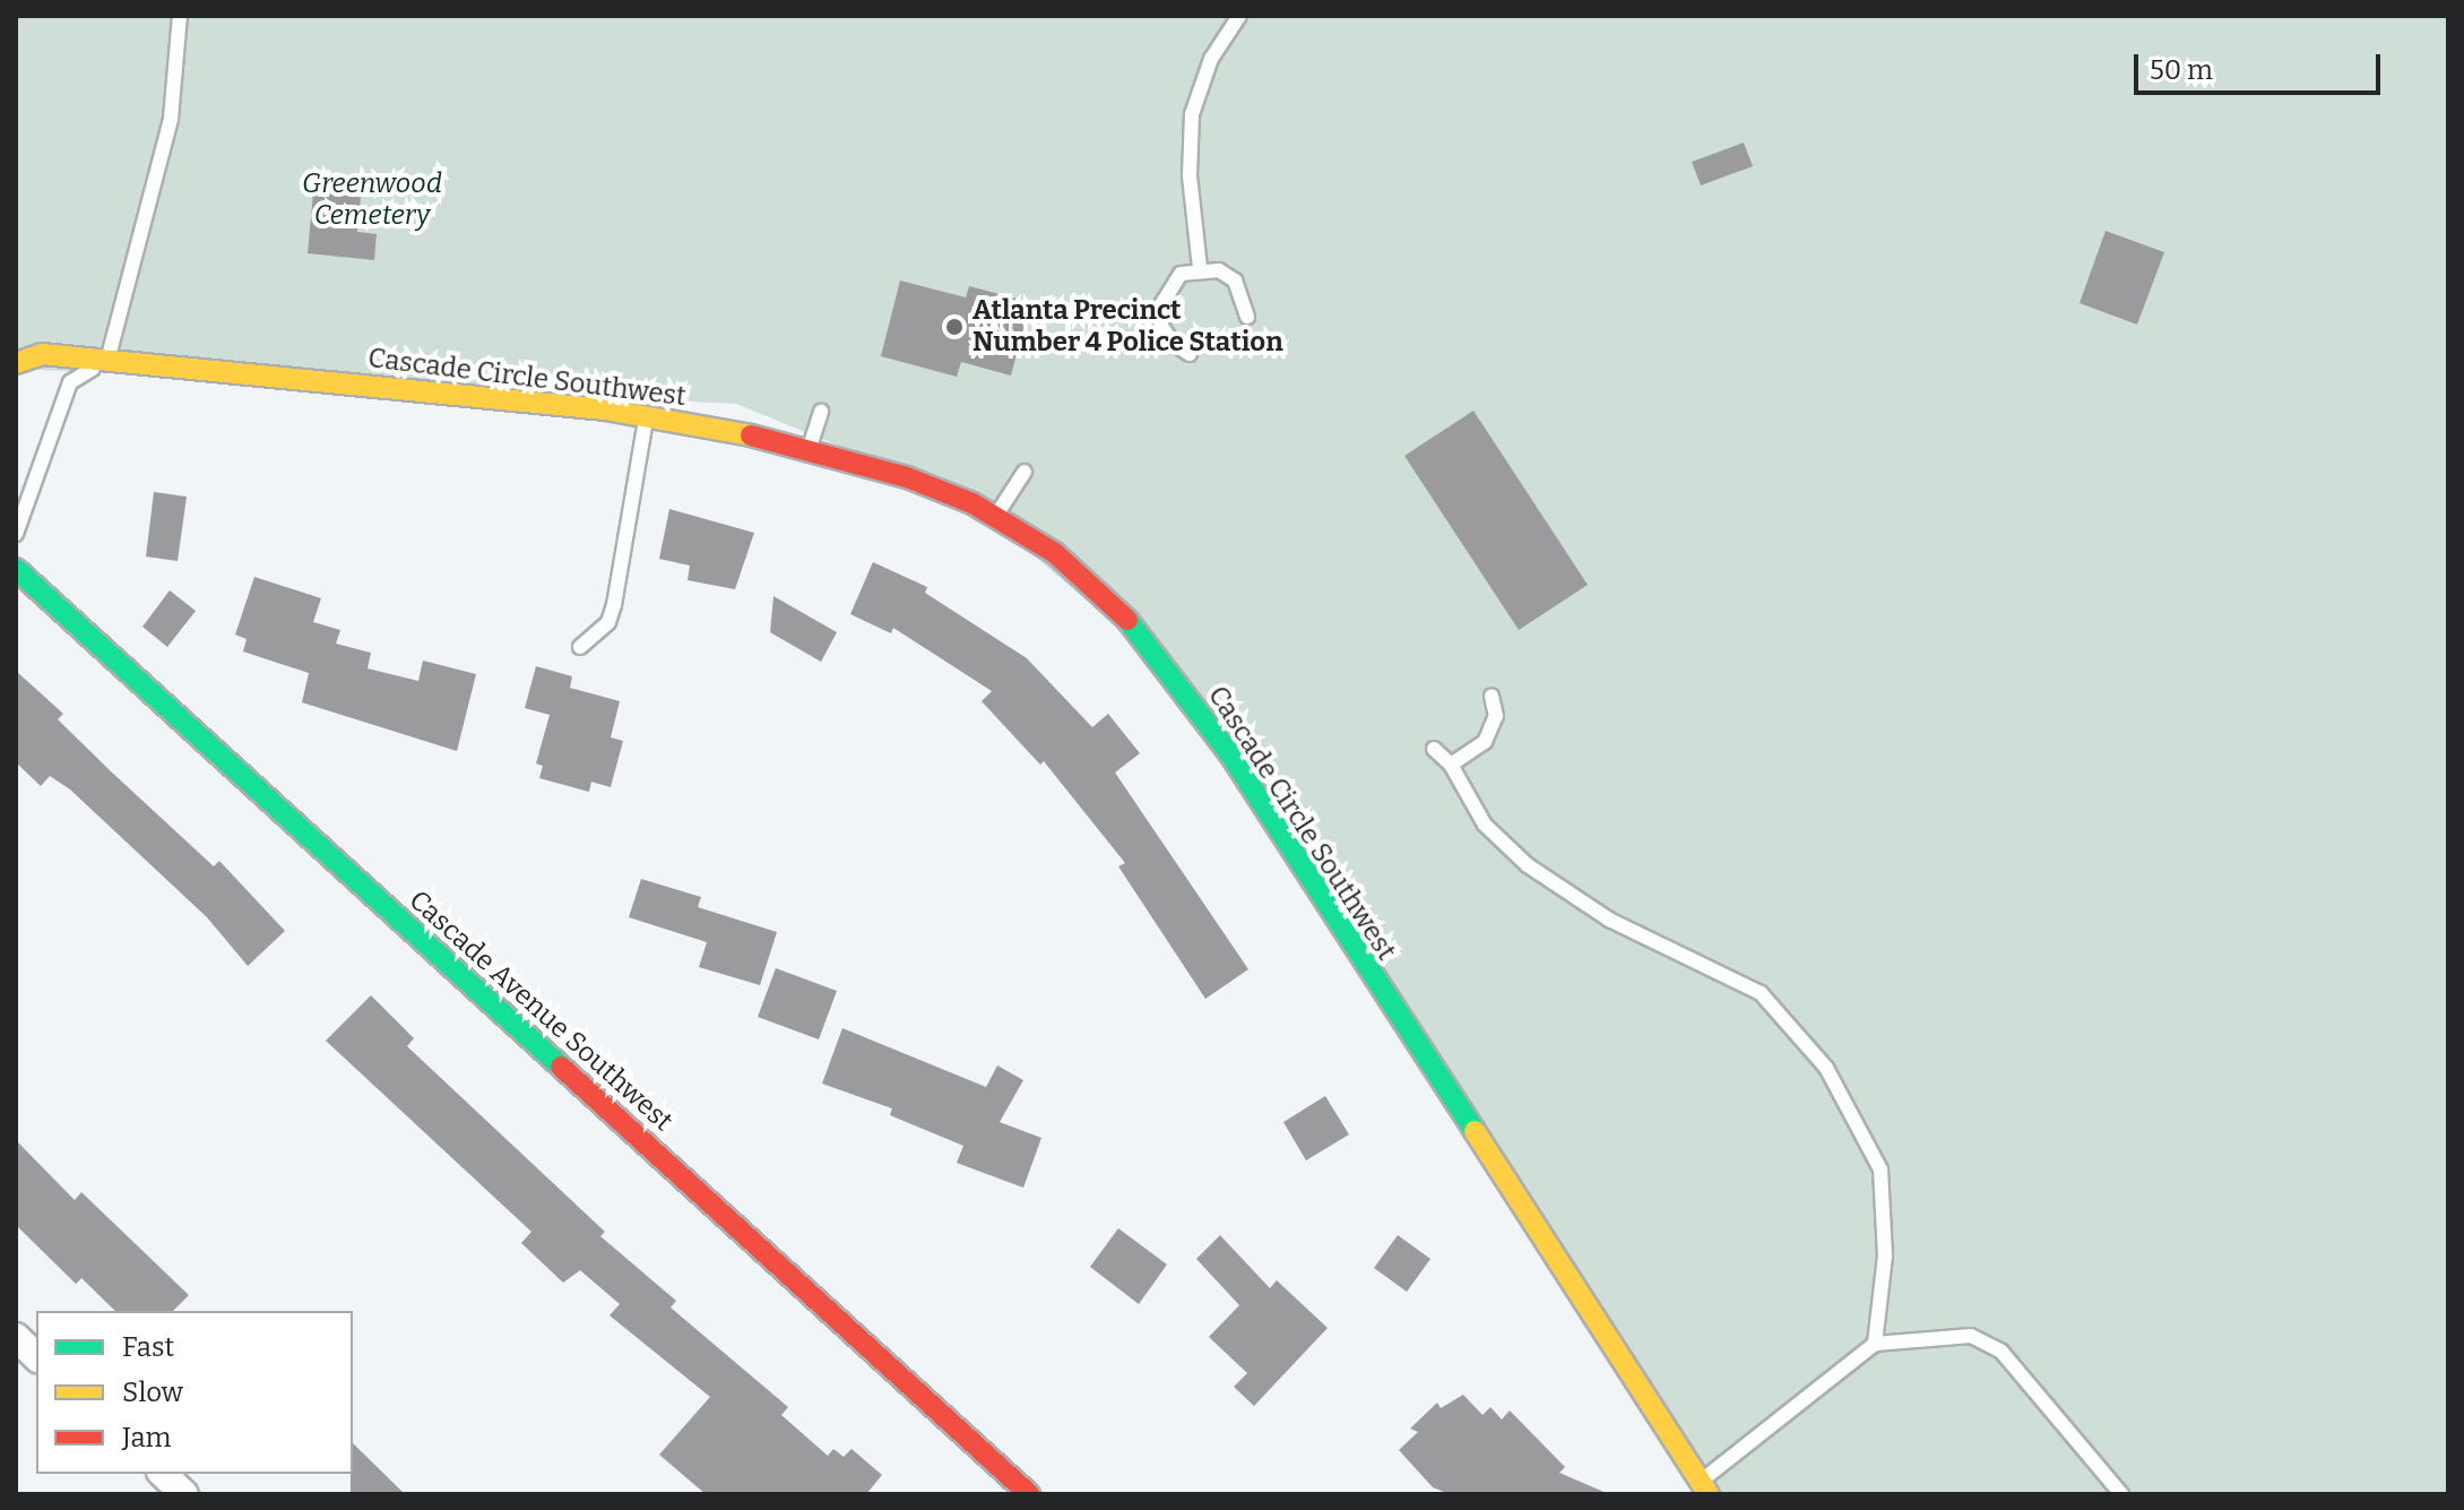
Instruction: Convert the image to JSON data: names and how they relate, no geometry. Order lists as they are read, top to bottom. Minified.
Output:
{"streets":{"street":["Cascade Circle Southwest","Cascade Avenue Southwest"]},"parks":["Greenwood Cemetery"],"places":["Atlanta Precinct Number 4 Police Station"],"legend":["Fast","Slow","Jam"],"scale_bar":"50 m"}
